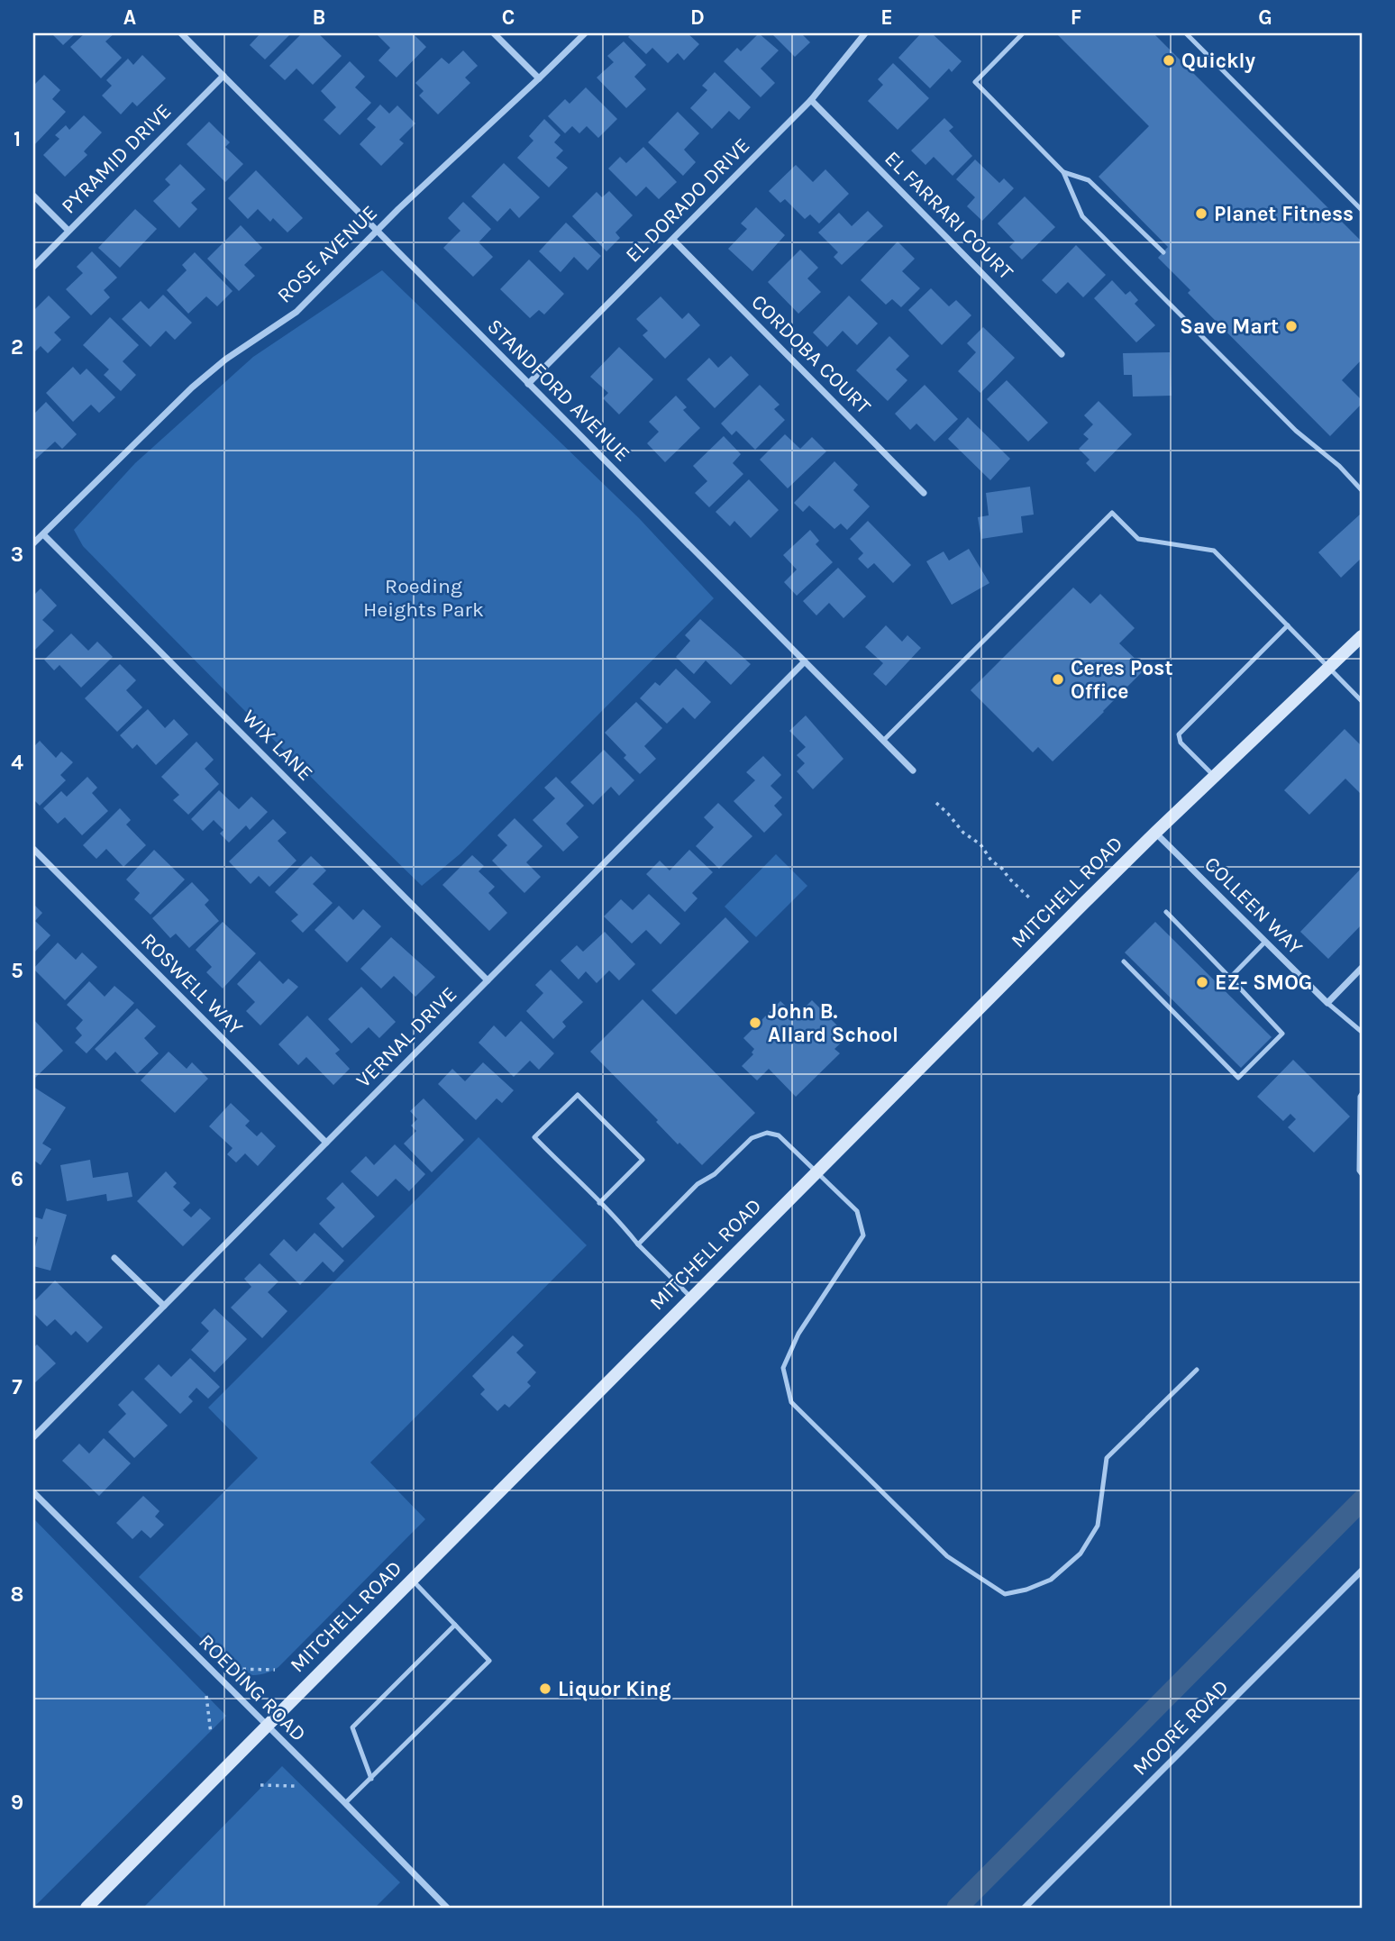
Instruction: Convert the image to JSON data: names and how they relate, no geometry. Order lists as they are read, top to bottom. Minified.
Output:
{"streets":{"street":["PYRAMID DRIVE","EL DORADO DRIVE","EL FARRARI COURT","ROSE AVENUE","CORDOBA COURT","STANDFORD AVENUE","WIX LANE","MITCHELL ROAD","COLLEEN WAY","ROSWELL WAY","VERNAL DRIVE","ROEDING ROAD","MOORE ROAD"]},"crossings":[["PYRAMID DRIVE","STANDFORD AVENUE"],["EL DORADO DRIVE","EL FARRARI COURT"],["EL DORADO DRIVE","CORDOBA COURT"],["EL DORADO DRIVE","STANDFORD AVENUE"],["ROSE AVENUE","STANDFORD AVENUE"],["ROSE AVENUE","WIX LANE"],["STANDFORD AVENUE","VERNAL DRIVE"],["WIX LANE","VERNAL DRIVE"],["MITCHELL ROAD","COLLEEN WAY"],["MITCHELL ROAD","ROEDING ROAD"],["ROSWELL WAY","VERNAL DRIVE"]],"parks":["Roeding Heights Park"],"places":["Quickly","Planet Fitness","Save Mart","Ceres Post Office","EZ- SMOG","John B. Allard School","Liquor King"],"grid":{"columns":["A","B","C","D","E","F","G"],"rows":["1","2","3","4","5","6","7","8","9"]}}
